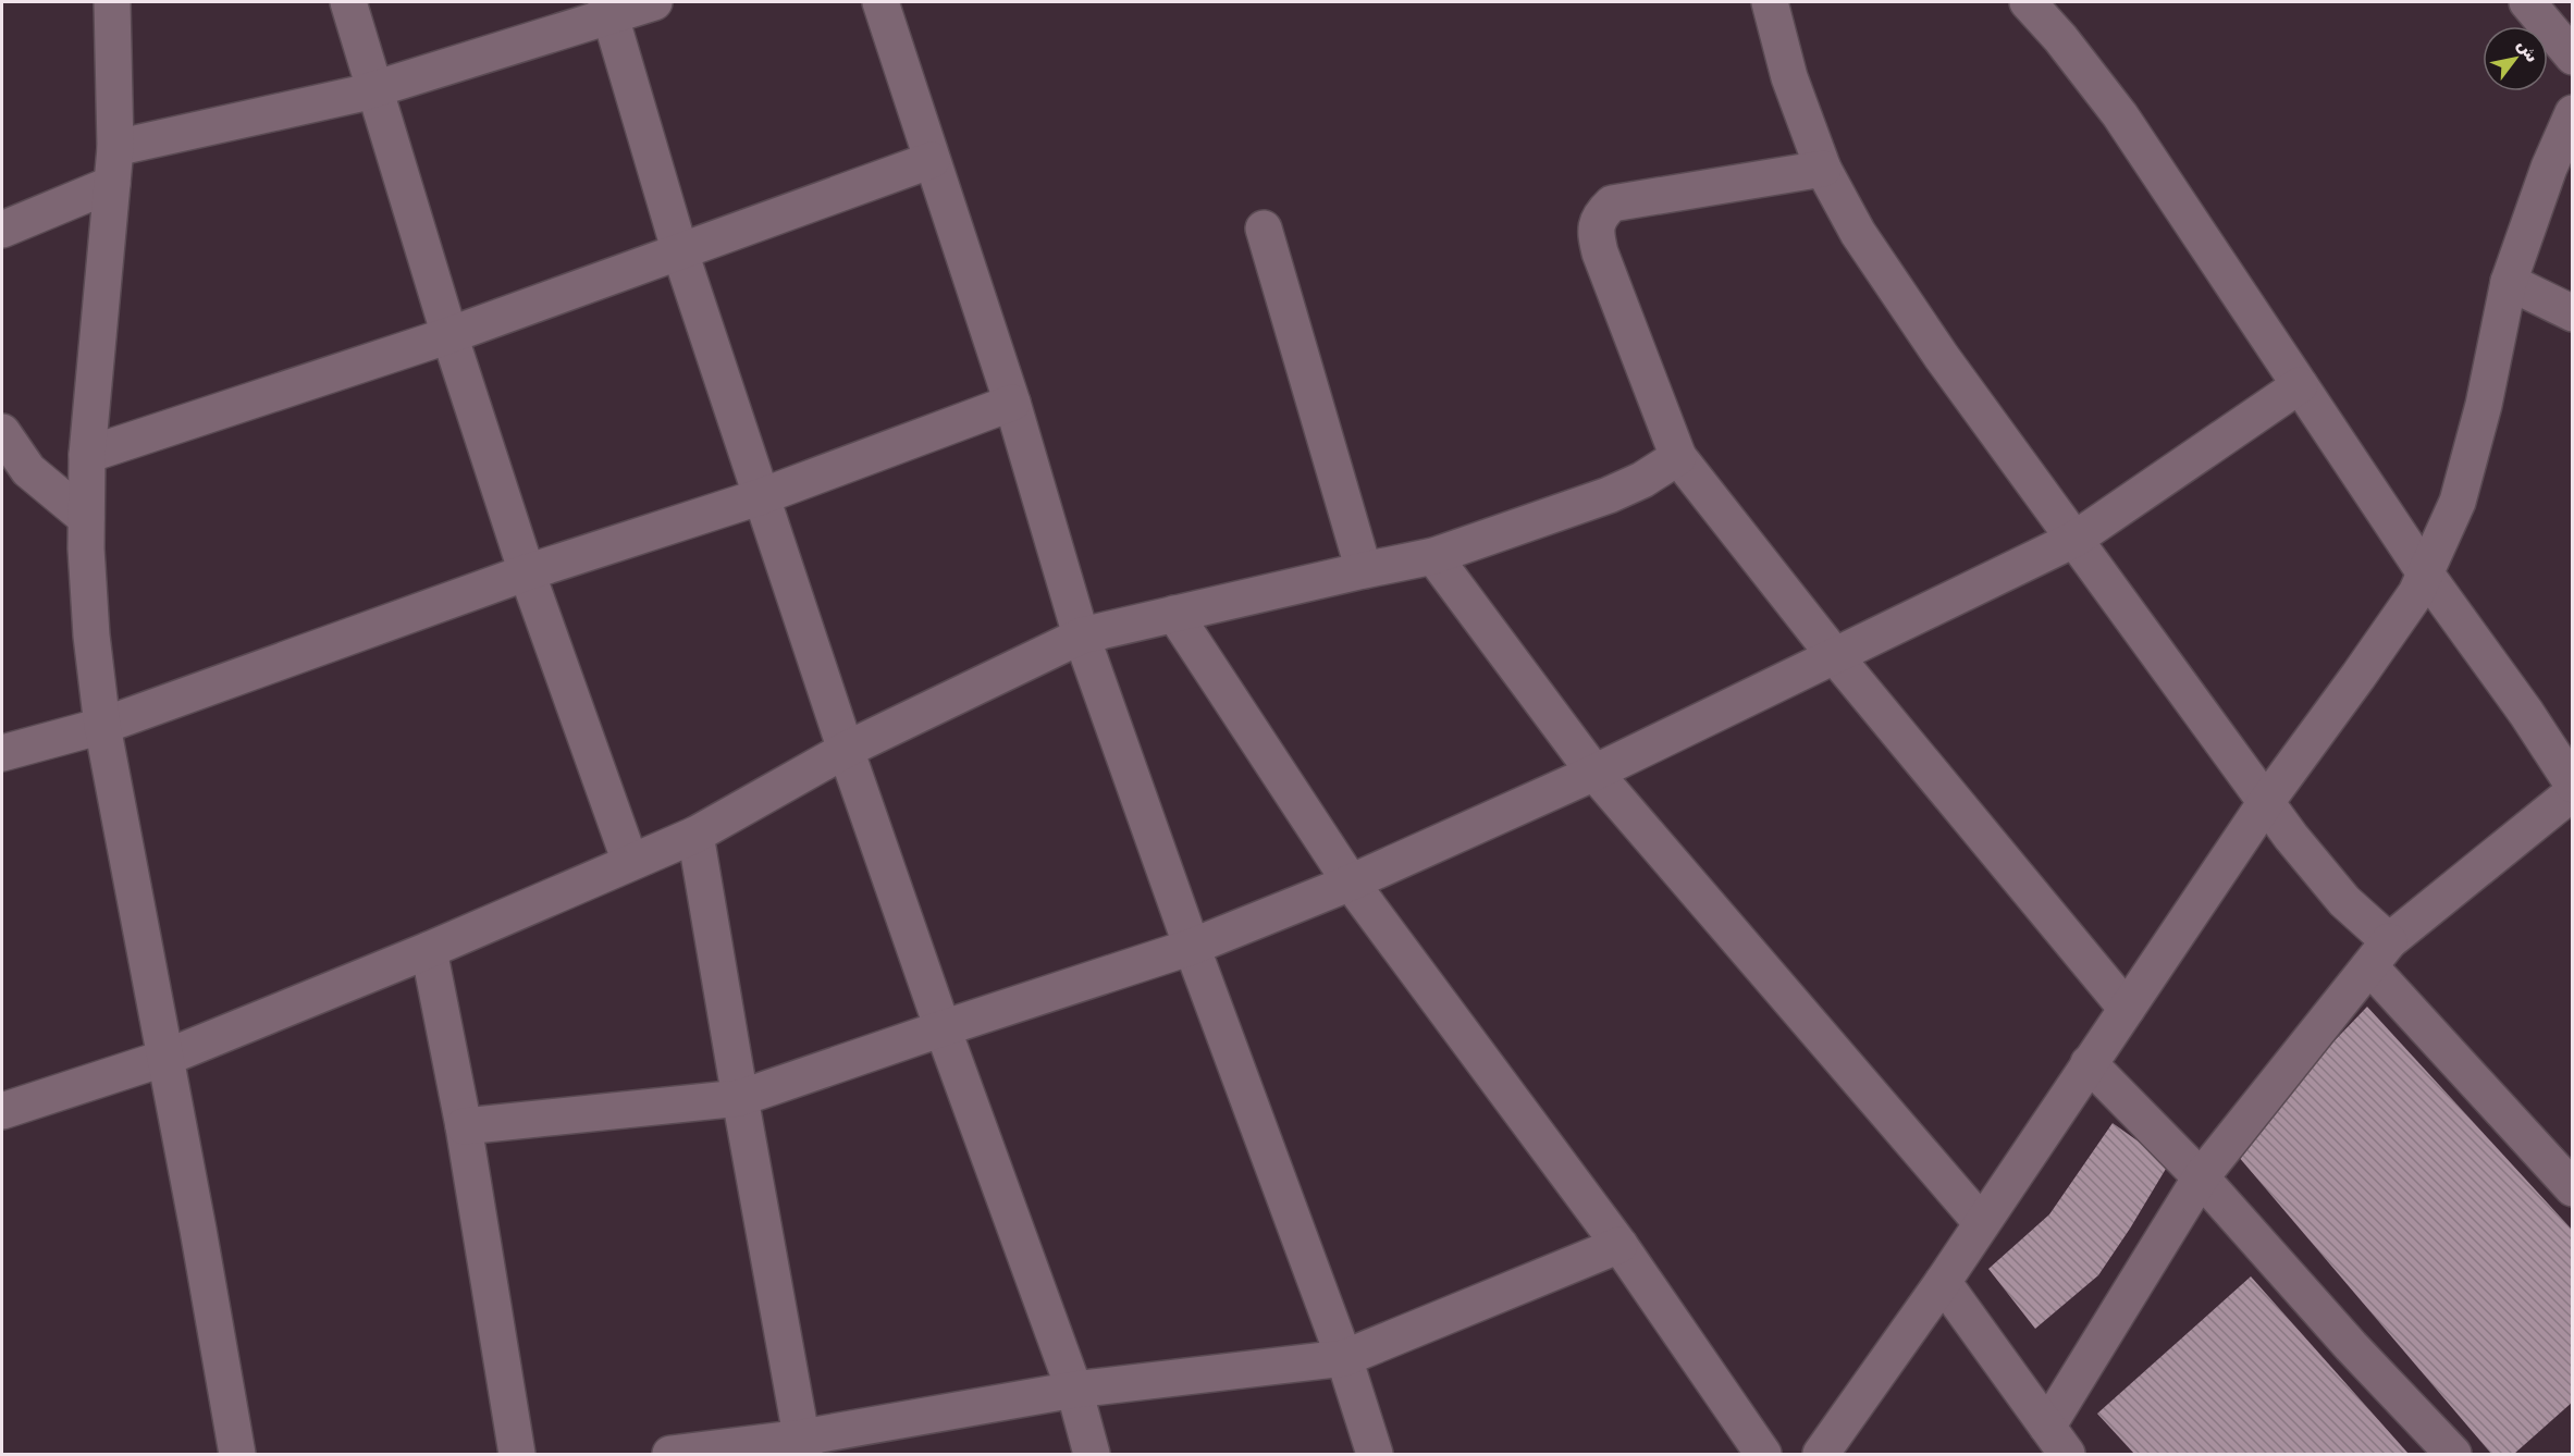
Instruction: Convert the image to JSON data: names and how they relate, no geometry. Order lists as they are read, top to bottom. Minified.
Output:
{"north":"top right"}
